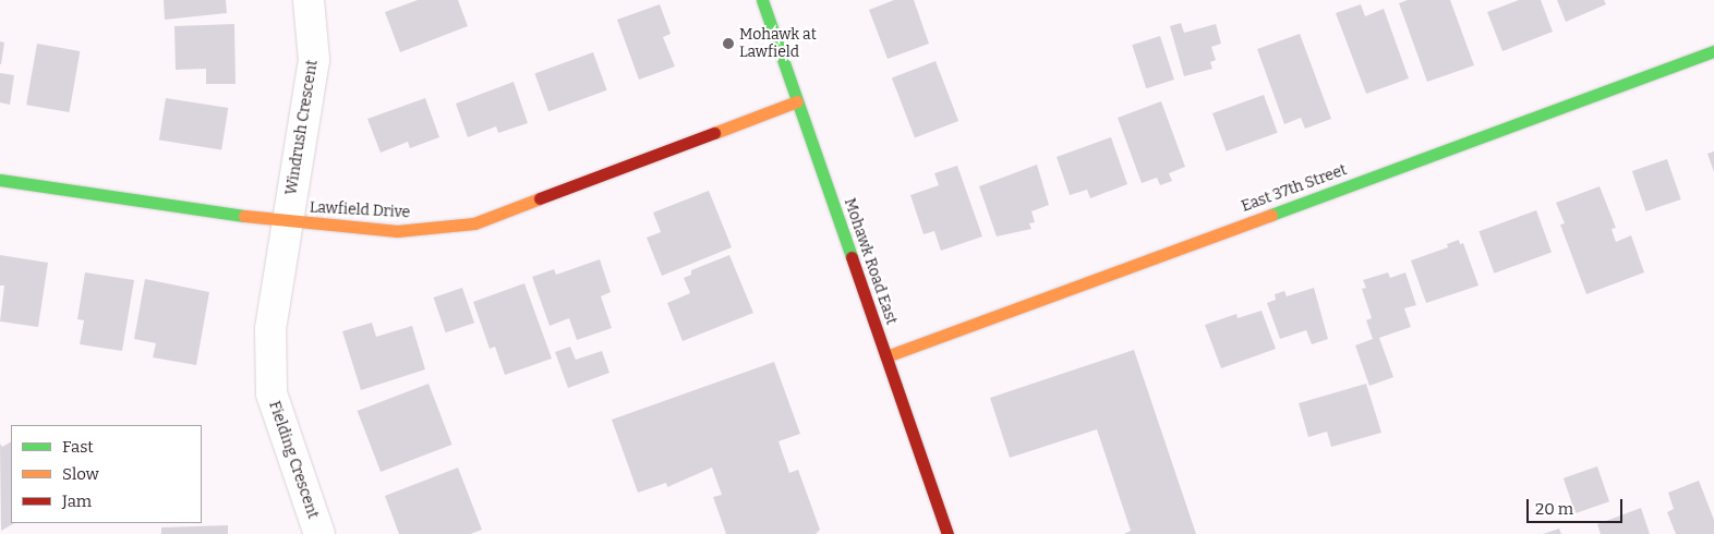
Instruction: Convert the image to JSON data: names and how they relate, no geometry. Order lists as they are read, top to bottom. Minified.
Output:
{"streets":{"street":["Windrush Crescent","East 37th Street","Lawfield Drive","Mohawk Road East","Fielding Crescent"]},"crossings":[["Windrush Crescent","Lawfield Drive"],["Windrush Crescent","Fielding Crescent"],["East 37th Street","Mohawk Road East"],["Lawfield Drive","Mohawk Road East"],["Lawfield Drive","Fielding Crescent"]],"places":["Mohawk at Lawfield"],"legend":["Fast","Slow","Jam"],"scale_bar":"20 m"}
